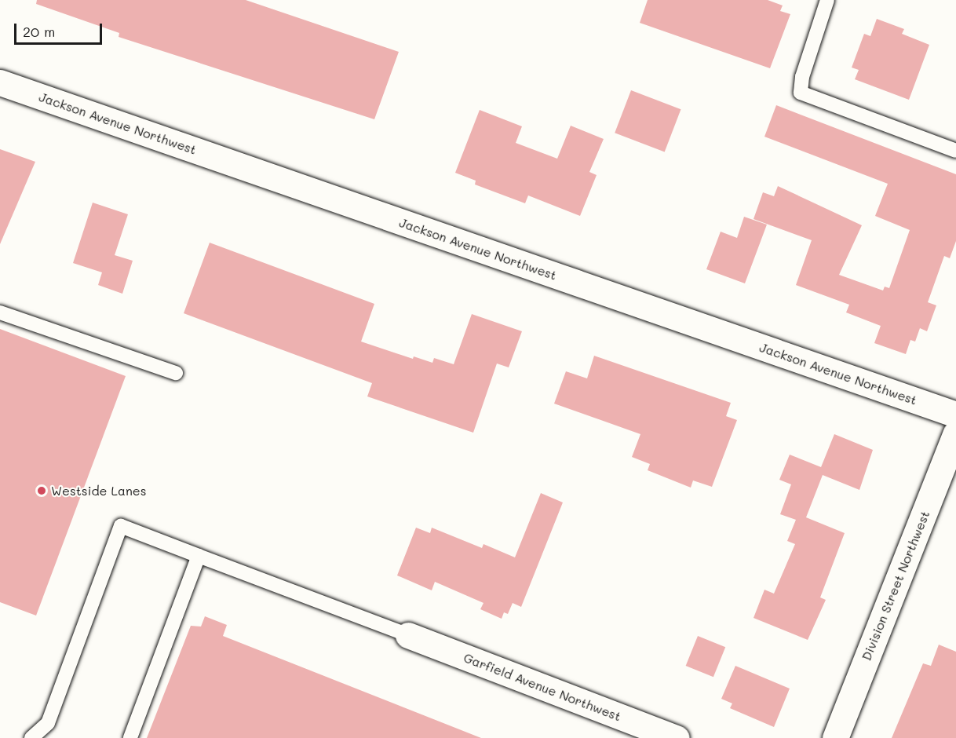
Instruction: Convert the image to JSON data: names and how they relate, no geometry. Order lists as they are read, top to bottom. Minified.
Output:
{"streets":{"street":["Jackson Avenue Northwest","Division Street Northwest","Garfield Avenue Northwest"]},"places":["Westside Lanes"],"scale_bar":"20 m"}
